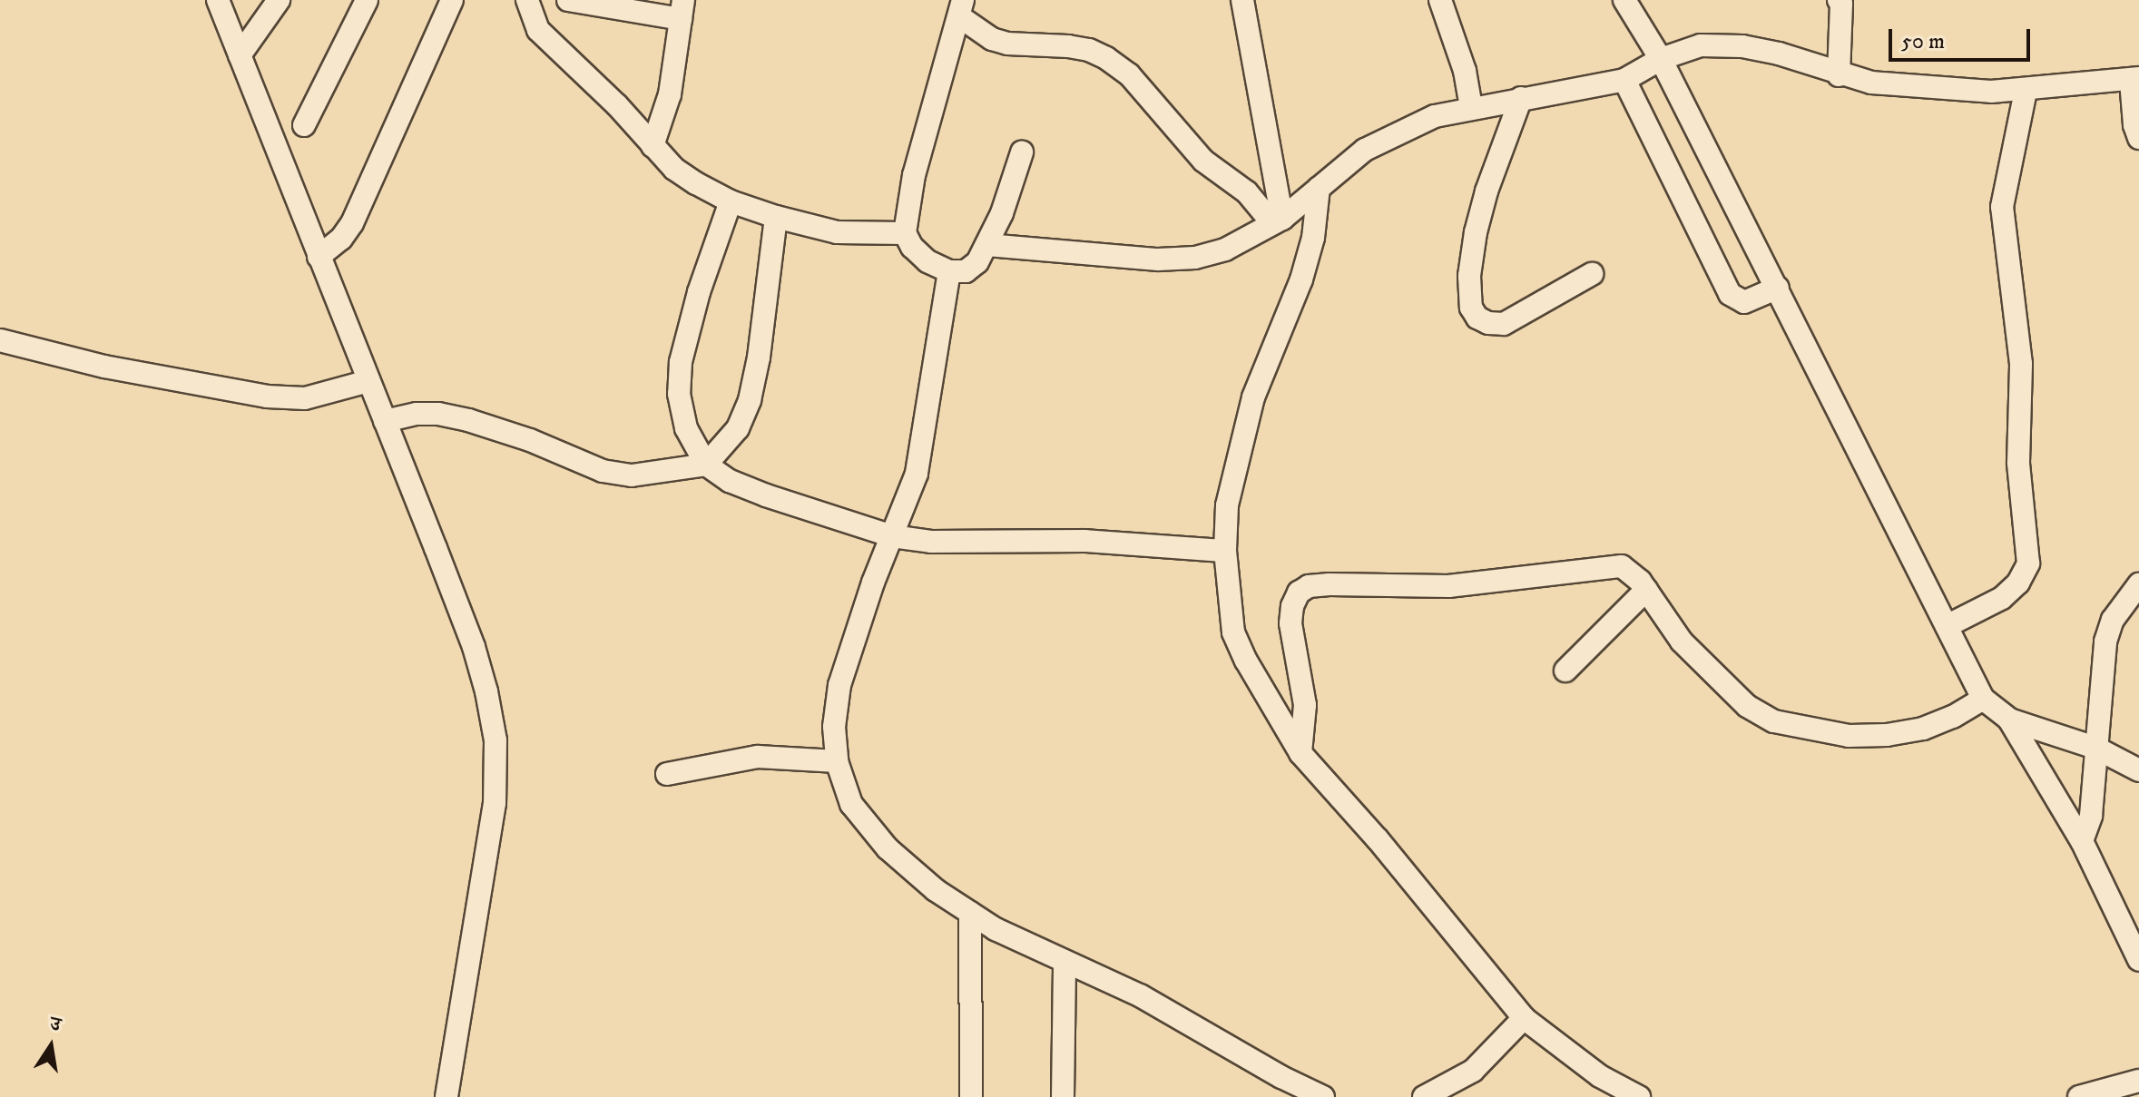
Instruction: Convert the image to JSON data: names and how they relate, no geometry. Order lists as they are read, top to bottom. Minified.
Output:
{"scale_bar":"50 m","north":"top"}
